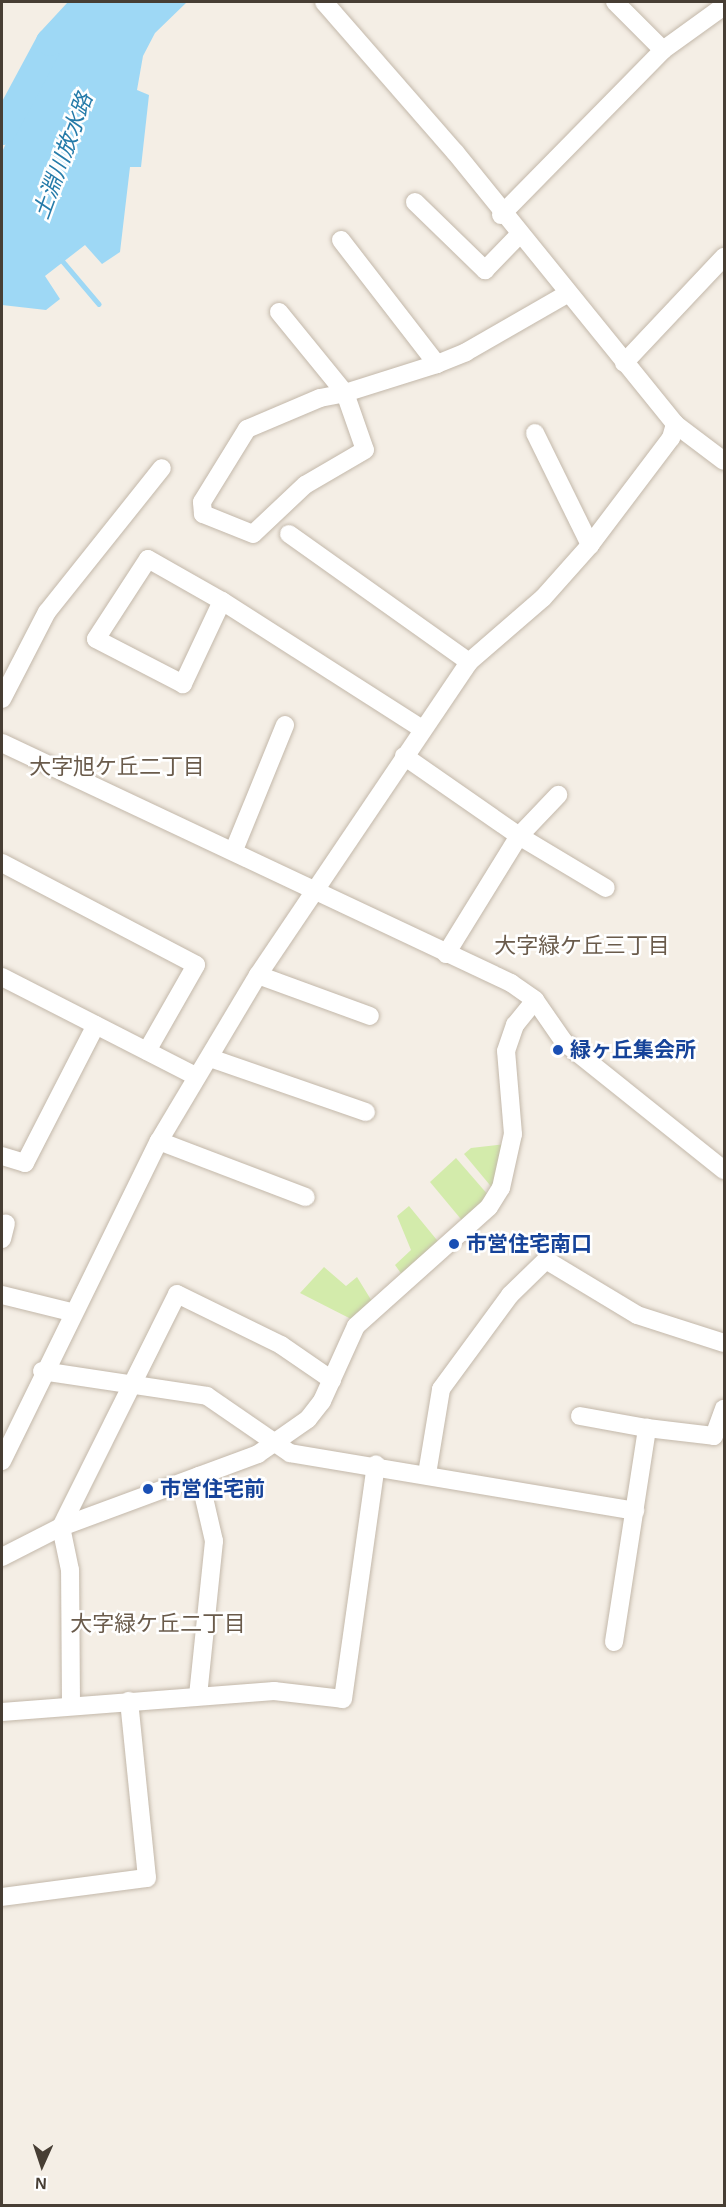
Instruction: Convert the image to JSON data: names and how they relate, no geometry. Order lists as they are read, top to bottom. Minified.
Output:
{"districts":["大字旭ケ丘二丁目","大字緑ケ丘三丁目","大字緑ケ丘二丁目"],"water":["土淵川放水路"],"places":["緑ヶ丘集会所","市営住宅南口","市営住宅前"],"north":"bottom"}
